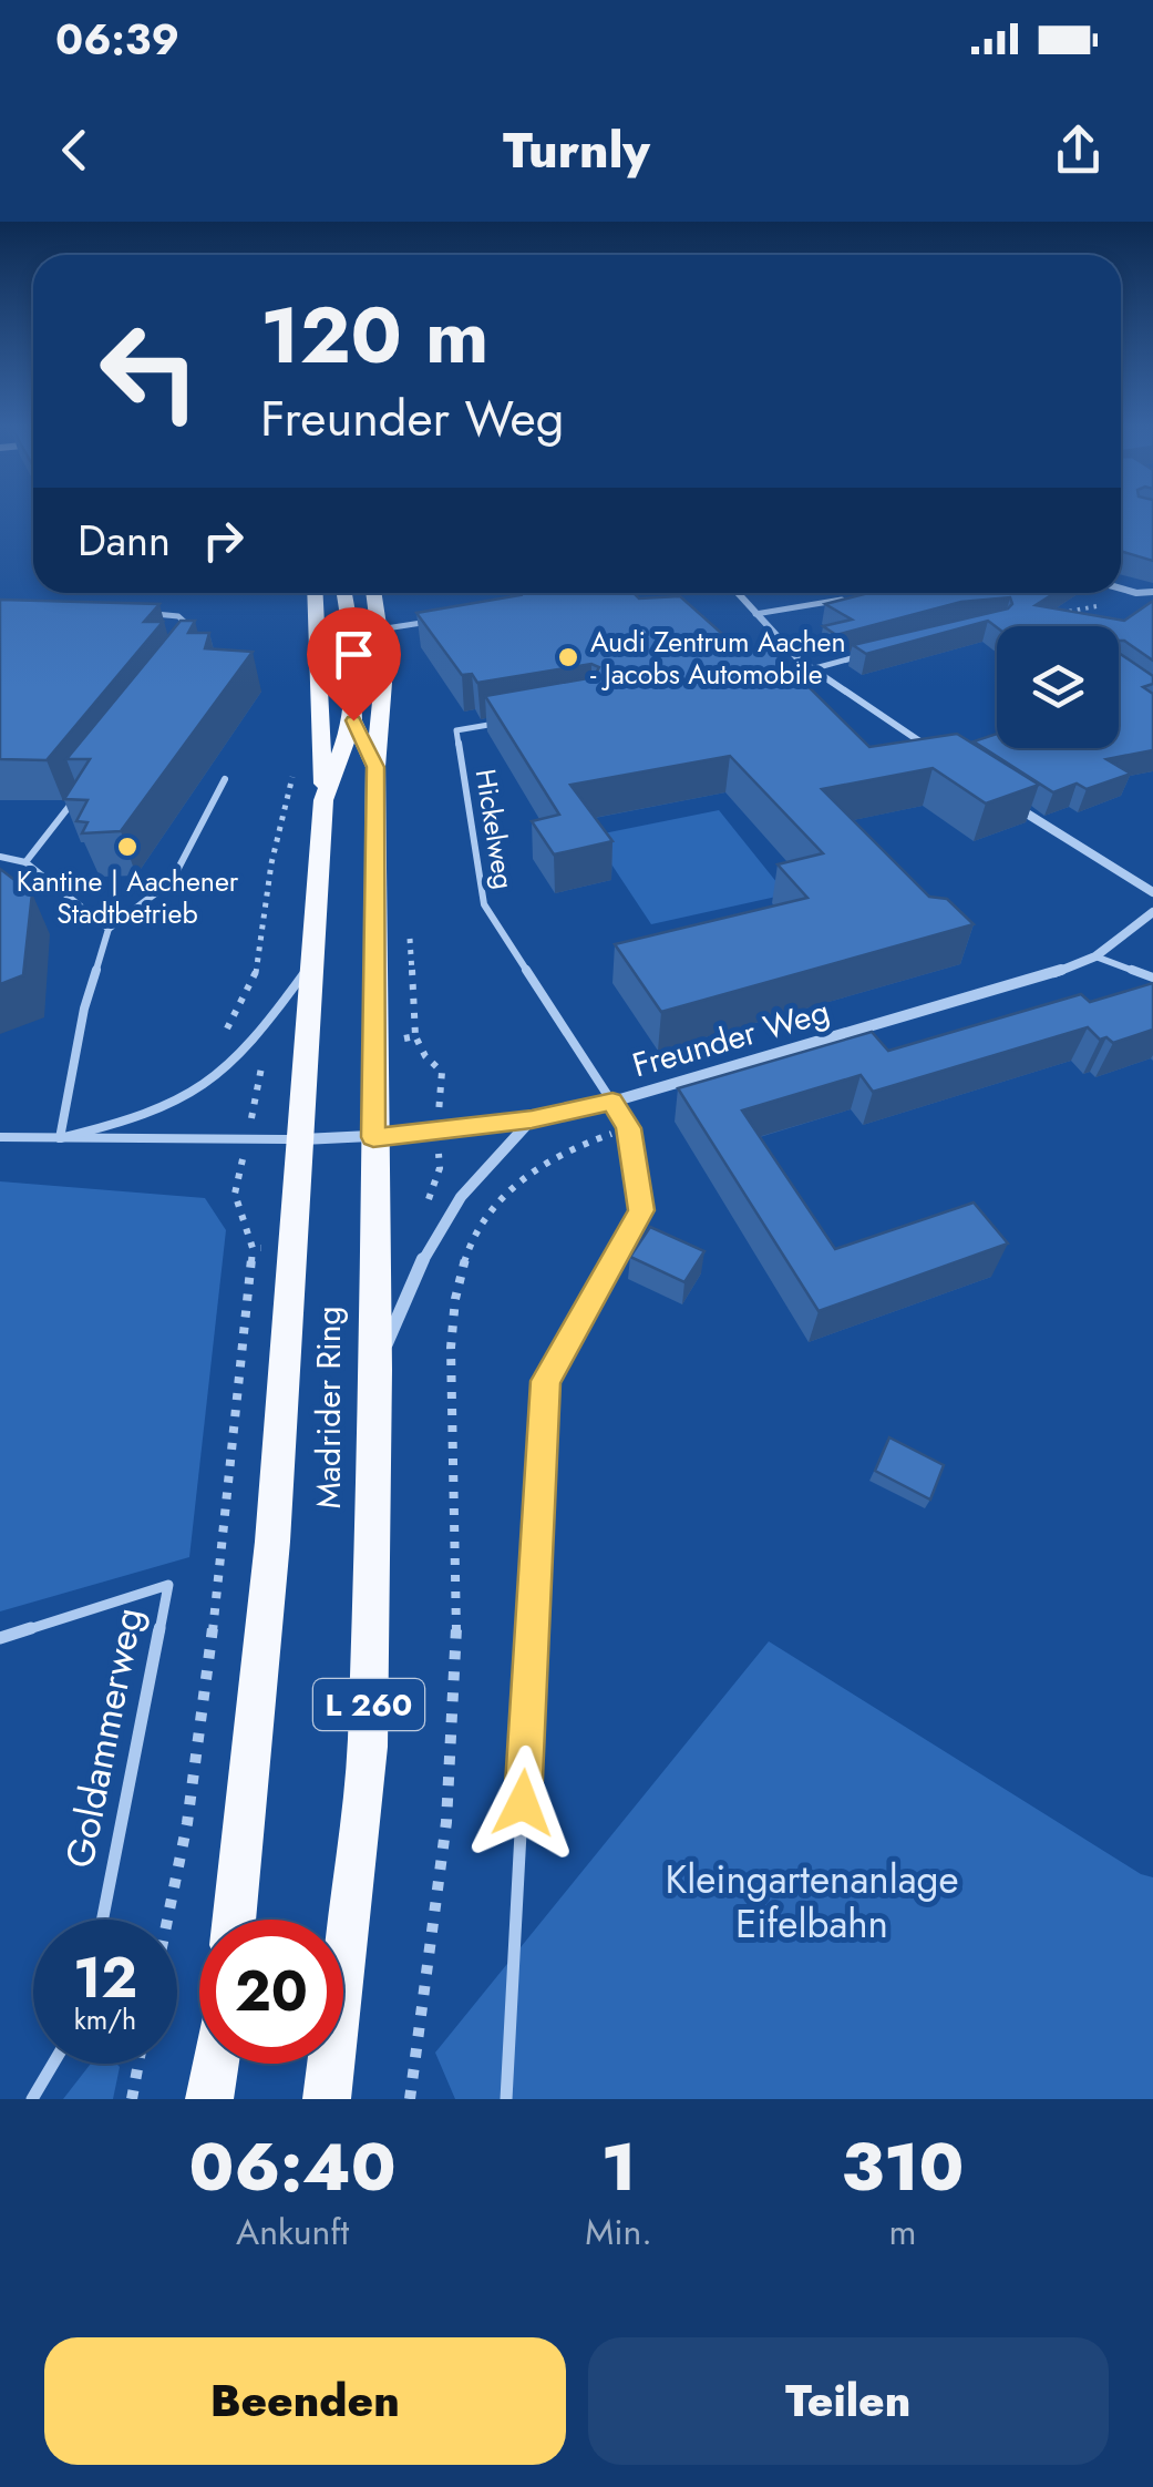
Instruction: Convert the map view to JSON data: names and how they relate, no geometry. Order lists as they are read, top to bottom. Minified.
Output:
{"streets":{"main road":["Madrider Ring","L 260"],"street":["Freunder Weg"],"lane":["Hickelweg","Goldammerweg"]},"crossings":[["Hickelweg","Freunder Weg"],["Freunder Weg","Madrider Ring"]],"parks":["Kleingartenanlage Eifelbahn"],"places":["Audi Zentrum Aachen - Jacobs Automobile","Kantine | Aachener Stadtbetrieb"],"page":{"status":"06:39","header":"Turnly","turn":["120 m","Freunder Weg"],"then":"Dann","speed":"12 km/h","limit":"20","eta":["06:40","Ankunft","1","Min.","310","m"],"buttons":["Beenden","Teilen"]}}
